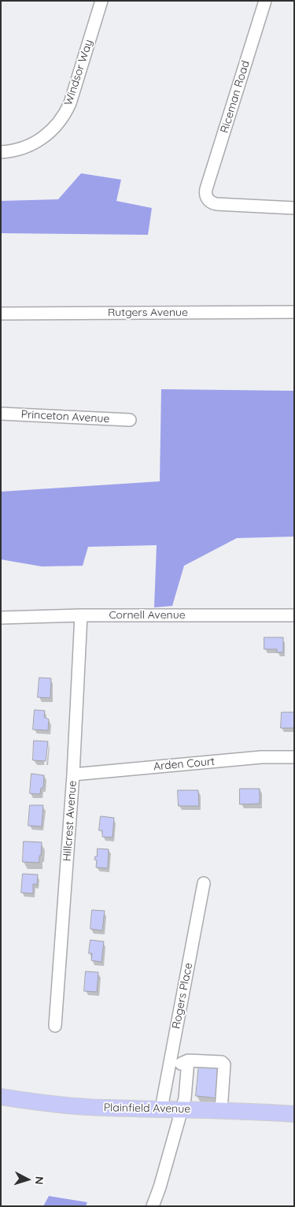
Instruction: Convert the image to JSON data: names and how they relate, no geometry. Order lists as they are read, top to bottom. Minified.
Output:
{"streets":{"main road":["Plainfield Avenue"],"street":["Windsor Way","Riceman Road","Rutgers Avenue","Princeton Avenue","Cornell Avenue","Arden Court","Hillcrest Avenue","Rogers Place"]},"crossings":[["Cornell Avenue","Hillcrest Avenue"],["Arden Court","Hillcrest Avenue"],["Rogers Place","Plainfield Avenue"]],"north":"right"}
